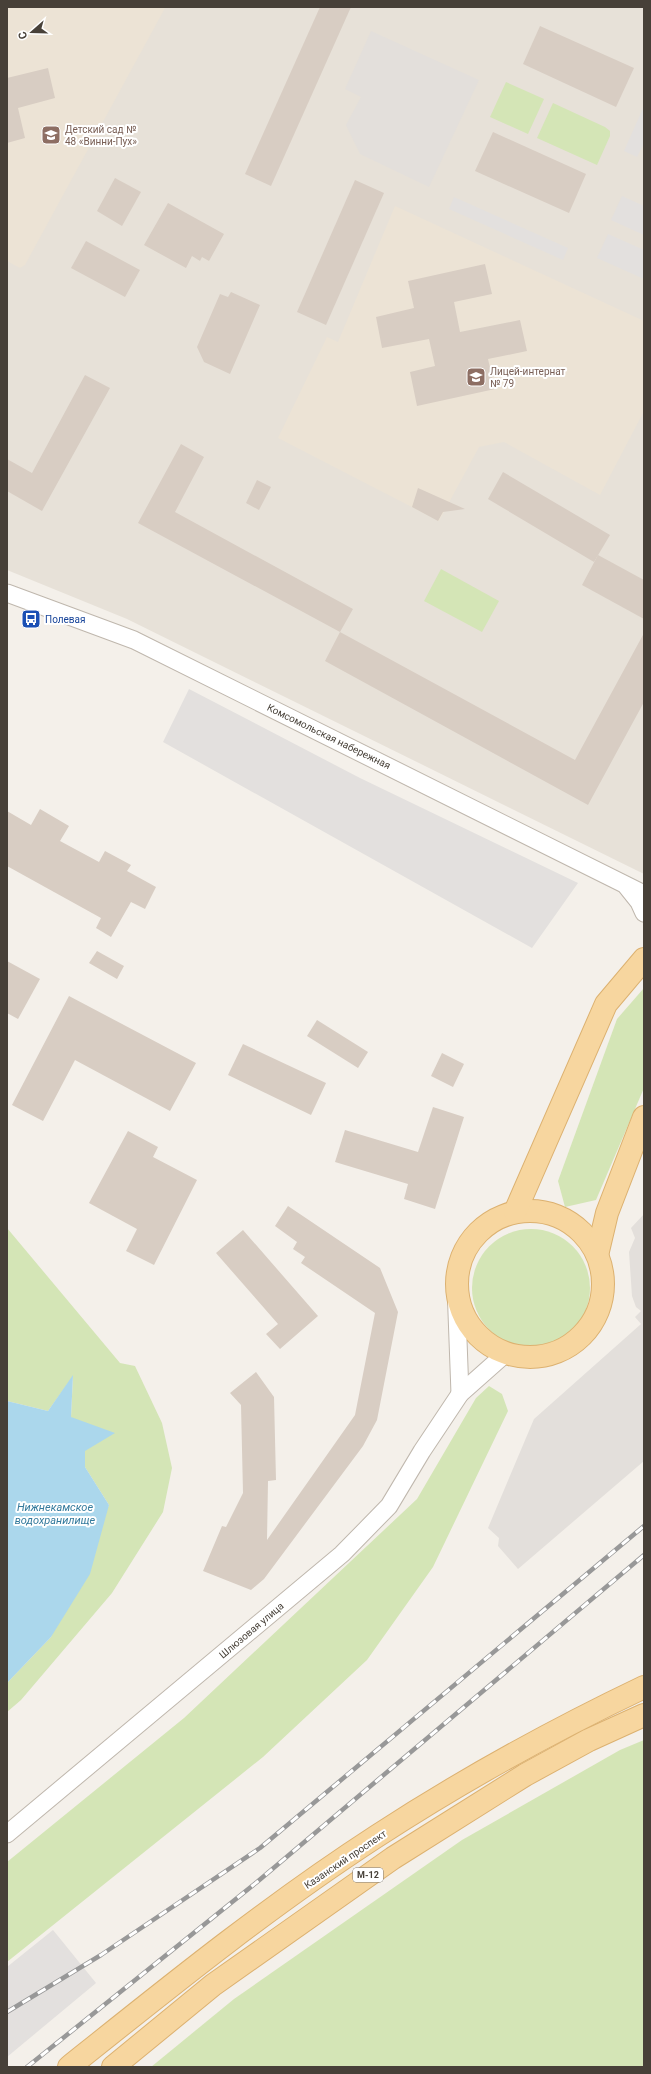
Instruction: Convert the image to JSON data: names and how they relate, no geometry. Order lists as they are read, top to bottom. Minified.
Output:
{"streets":{"main road":["Казанский проспект","М-12"],"street":["Комсомольская набережная","Шлюзовая улица"]},"water":["Нижнекамское водохранилище"],"places":{"school or university":["Детский сад № 48 «Винни-Пух»","Лицей-интернат № 79"],"bus stop":["Полевая"]},"north":"left"}
